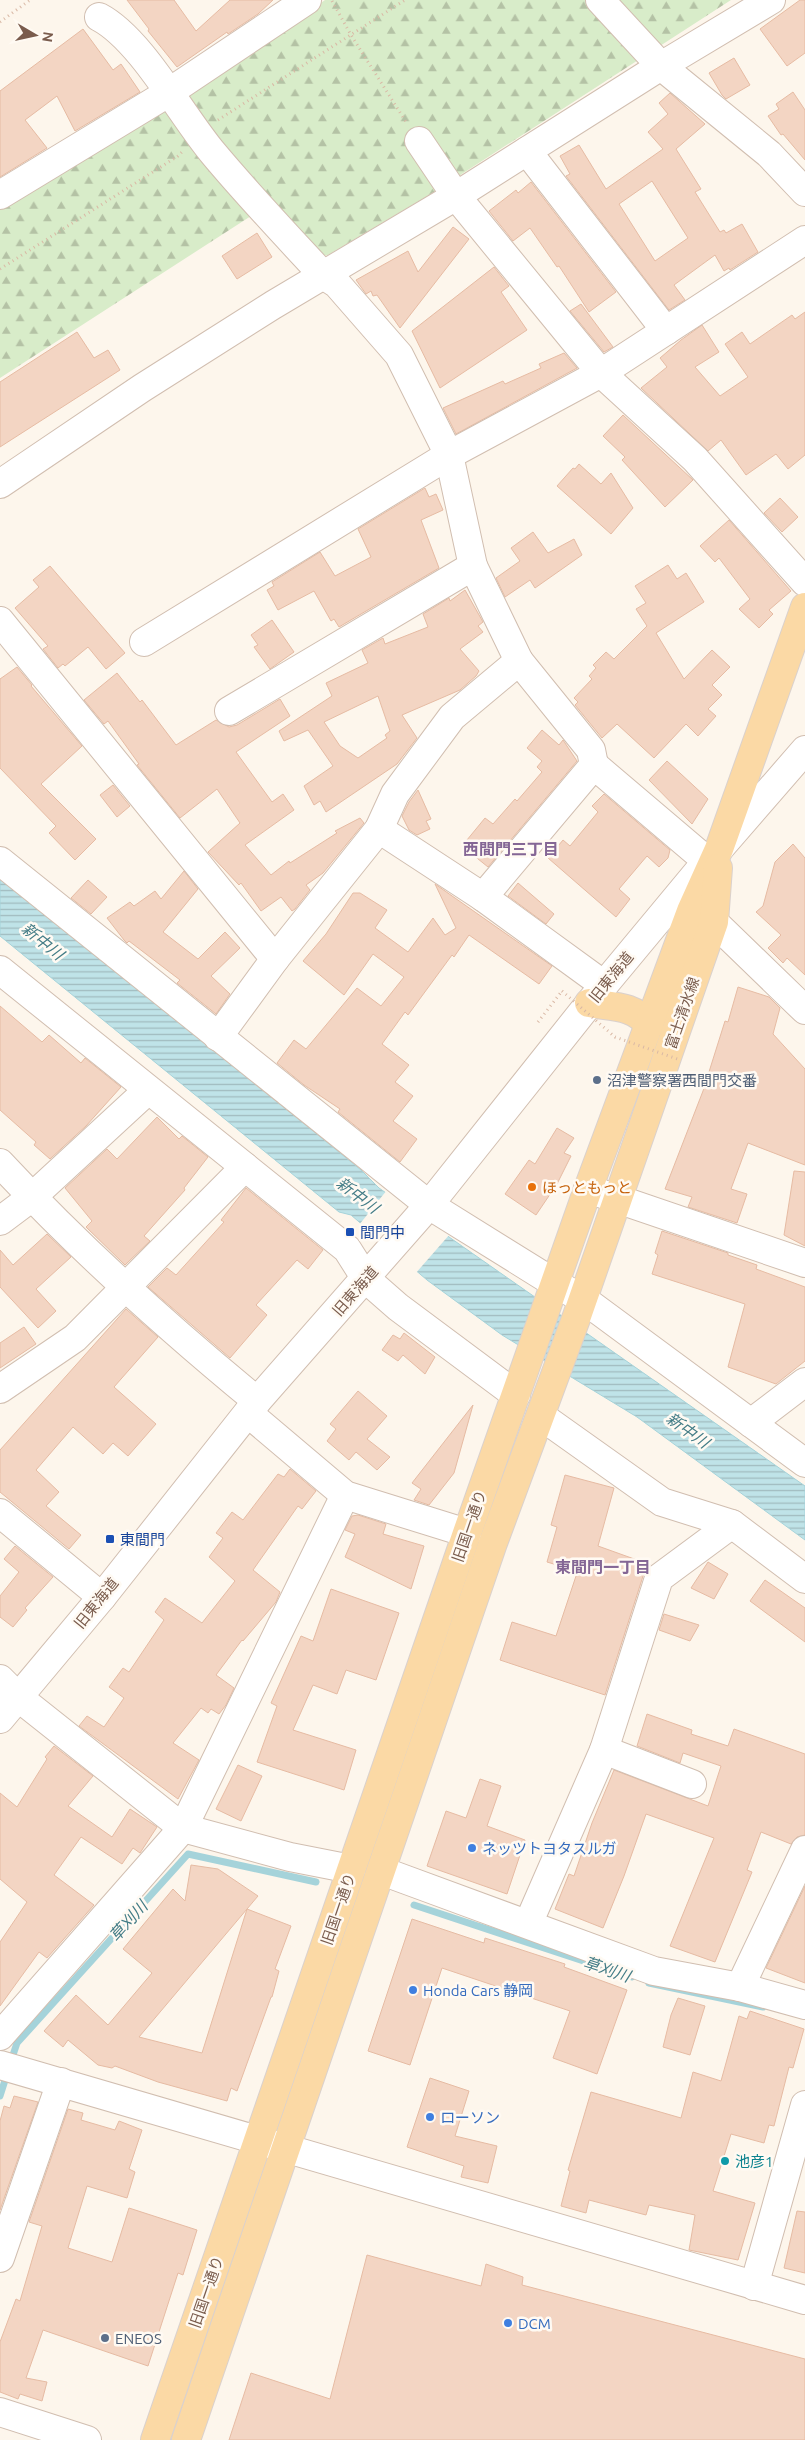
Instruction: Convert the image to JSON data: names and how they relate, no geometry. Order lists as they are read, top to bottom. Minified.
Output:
{"streets":{"main road":["富士清水線","旧国一通り"],"street":["旧東海道"]},"crossings":[["旧東海道","富士清水線"],["富士清水線","旧国一通り"]],"districts":["西間門三丁目","東間門一丁目"],"water":["新中川","草刈川"],"places":{"other":["沼津警察署西間門交番","ほっともっと","ネッツトヨタスルガ","Honda Cars 静岡","ローソン","池彦1","DCM","ENEOS"],"transit":["間門中","東間門"]},"north":"right"}
